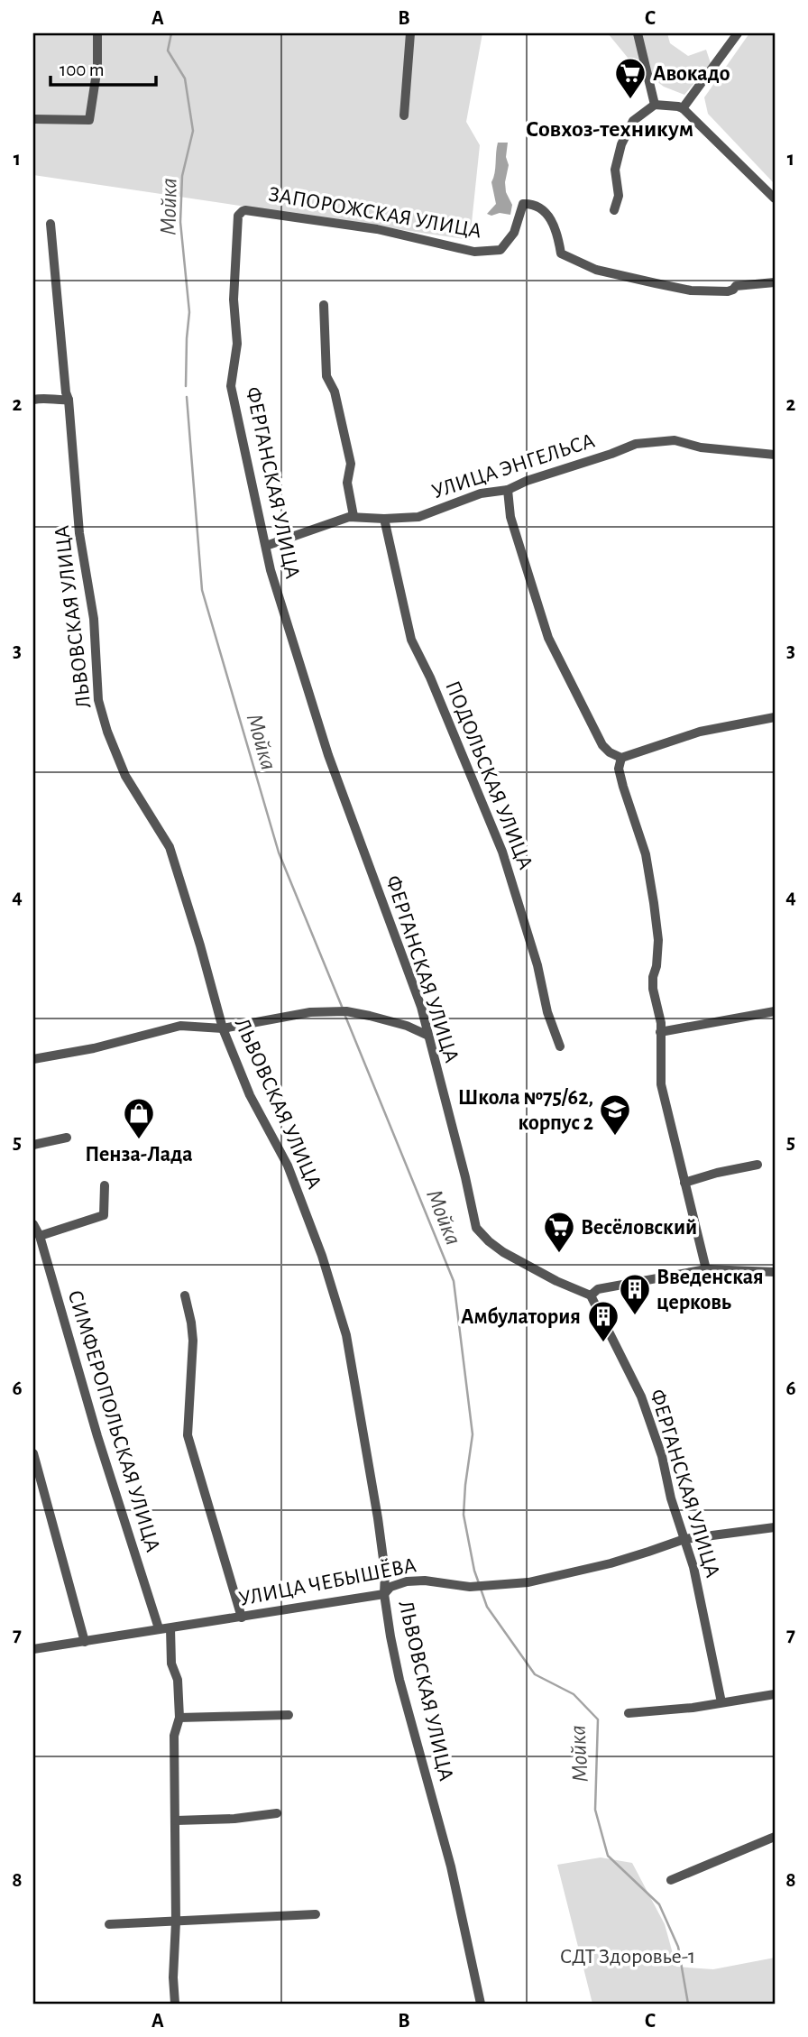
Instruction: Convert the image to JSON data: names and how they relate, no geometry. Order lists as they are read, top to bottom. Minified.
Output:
{"streets":{"street":["ЗАПОРОЖСКАЯ УЛИЦА","УЛИЦА ЭНГЕЛЬСА","ФЕРГАНСКАЯ УЛИЦА","ЛЬВОВСКАЯ УЛИЦА","ПОДОЛЬСКАЯ УЛИЦА","СИМФЕРОПОЛЬСКАЯ УЛИЦА","УЛИЦА ЧЕБЫШЁВА"]},"crossings":[["ЗАПОРОЖСКАЯ УЛИЦА","ФЕРГАНСКАЯ УЛИЦА"],["УЛИЦА ЭНГЕЛЬСА","ФЕРГАНСКАЯ УЛИЦА"],["УЛИЦА ЭНГЕЛЬСА","ПОДОЛЬСКАЯ УЛИЦА"],["ФЕРГАНСКАЯ УЛИЦА","УЛИЦА ЧЕБЫШЁВА"],["ЛЬВОВСКАЯ УЛИЦА","УЛИЦА ЧЕБЫШЁВА"],["СИМФЕРОПОЛЬСКАЯ УЛИЦА","УЛИЦА ЧЕБЫШЁВА"]],"districts":["Совхоз-техникум"],"water":["Мойка"],"parks":["СДТ Здоровье-1"],"places":{"supermarket":["Авокадо","Весёловский"],"school or university":["Школа №75/62, корпус 2"],"shop":["Пенза-Лада"],"building":["Введенская церковь","Амбулатория"]},"scale_bar":"100 m","grid":{"columns":["A","B","C"],"rows":["1","2","3","4","5","6","7","8"]}}
